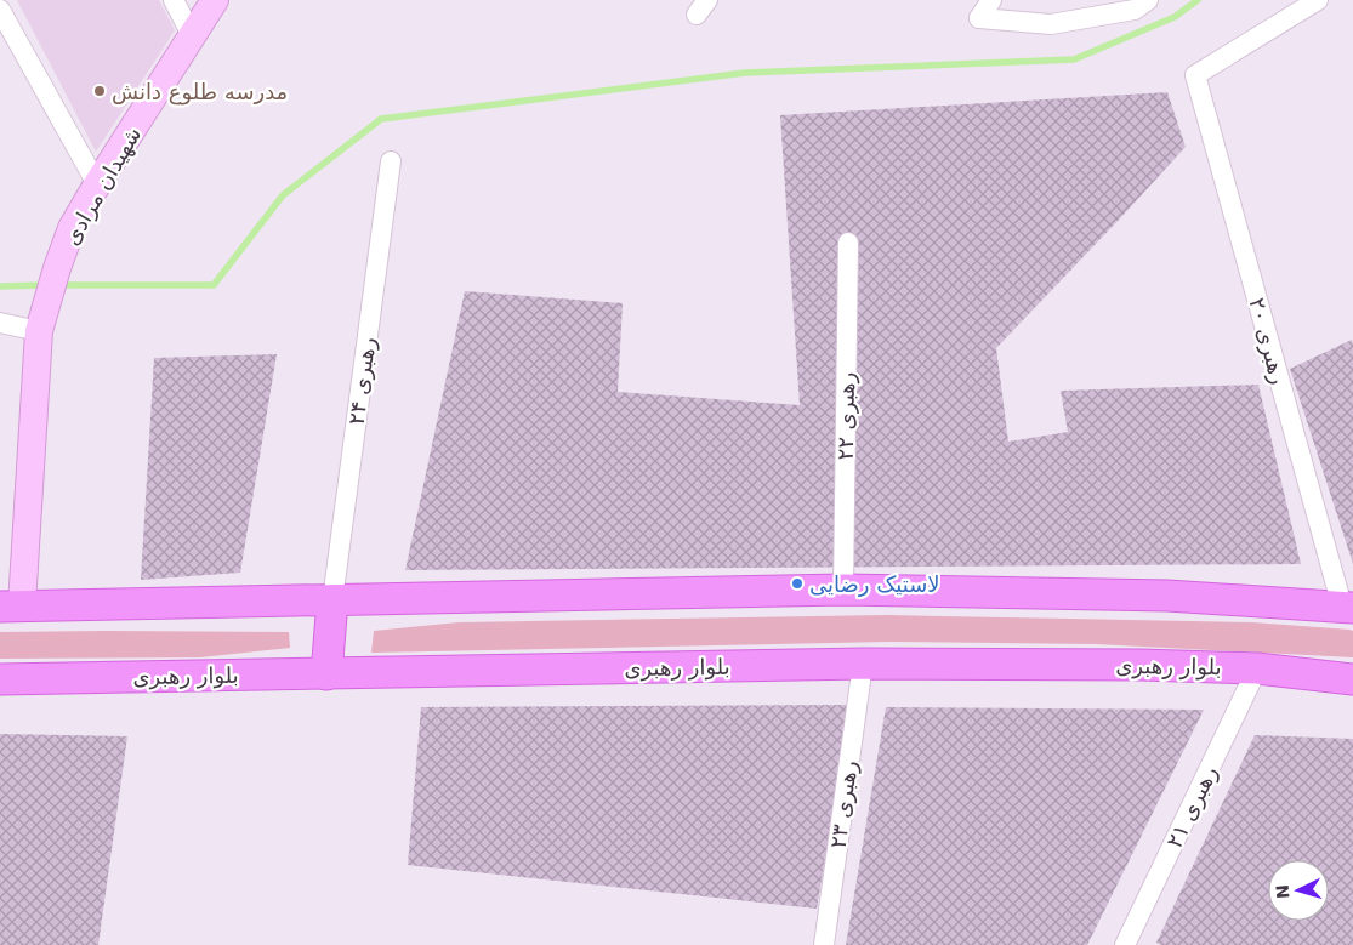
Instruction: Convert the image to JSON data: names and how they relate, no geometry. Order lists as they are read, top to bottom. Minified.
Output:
{"streets":{"main road":["بلوار رهبری"],"street":["شهیدان مرادی","رهبری ۲۰","رهبری ۲۴","رهبری ۲۲","رهبری ۲۳","رهبری ۲۱"]},"crossings":[["بلوار رهبری","رهبری ۲۳"],["بلوار رهبری","رهبری ۲۱"]],"places":["مدرسه طلوع دانش","لاستیک رضایی"],"north":"left"}
